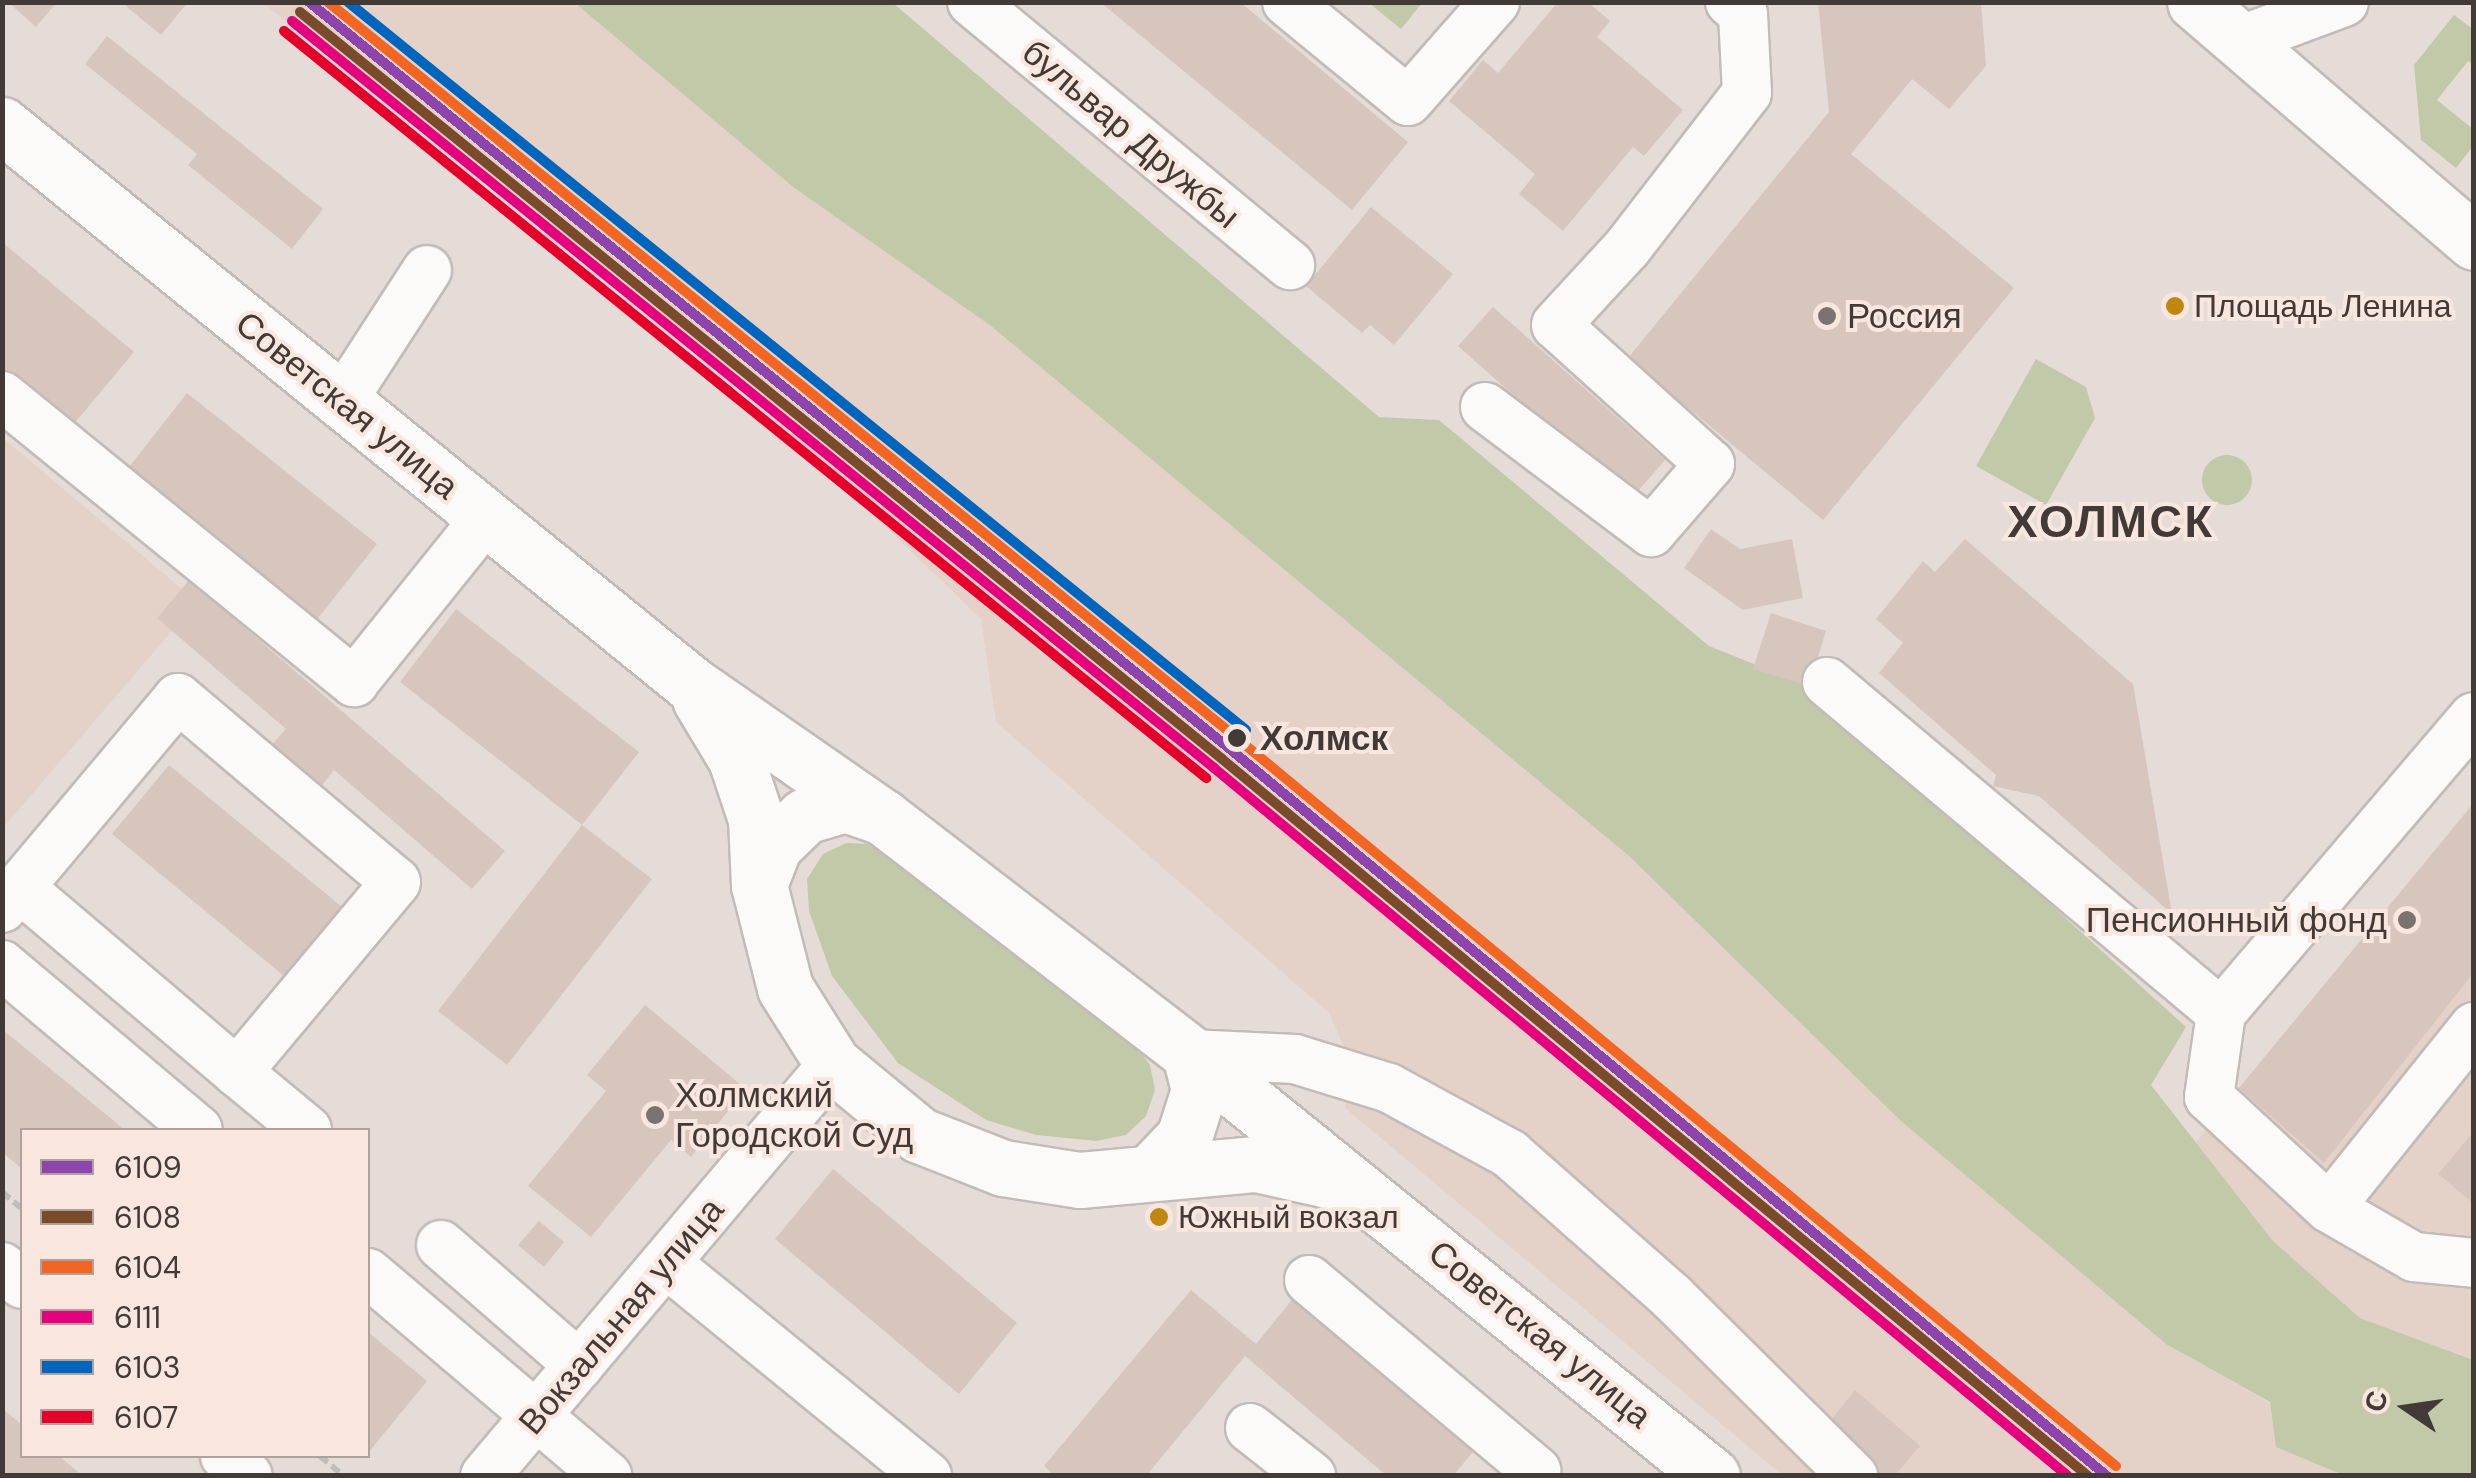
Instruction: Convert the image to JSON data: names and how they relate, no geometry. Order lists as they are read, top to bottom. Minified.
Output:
{"streets":{"main road":["Советская улица"],"street":["бульвар Дружбы","Вокзальная улица"]},"crossings":[["Советская улица","Вокзальная улица"]],"districts":["ХОЛМСК"],"places":["Площадь Ленина","Россия","Холмск","Пенсионный фонд","Холмский Городской Суд","Южный вокзал"],"lines":["transit line 6109","transit line 6104","transit line 6103","transit line 6108","transit line 6111","transit line 6107"],"legend":["6109","6108","6104","6111","6103","6107"],"north":"left"}
